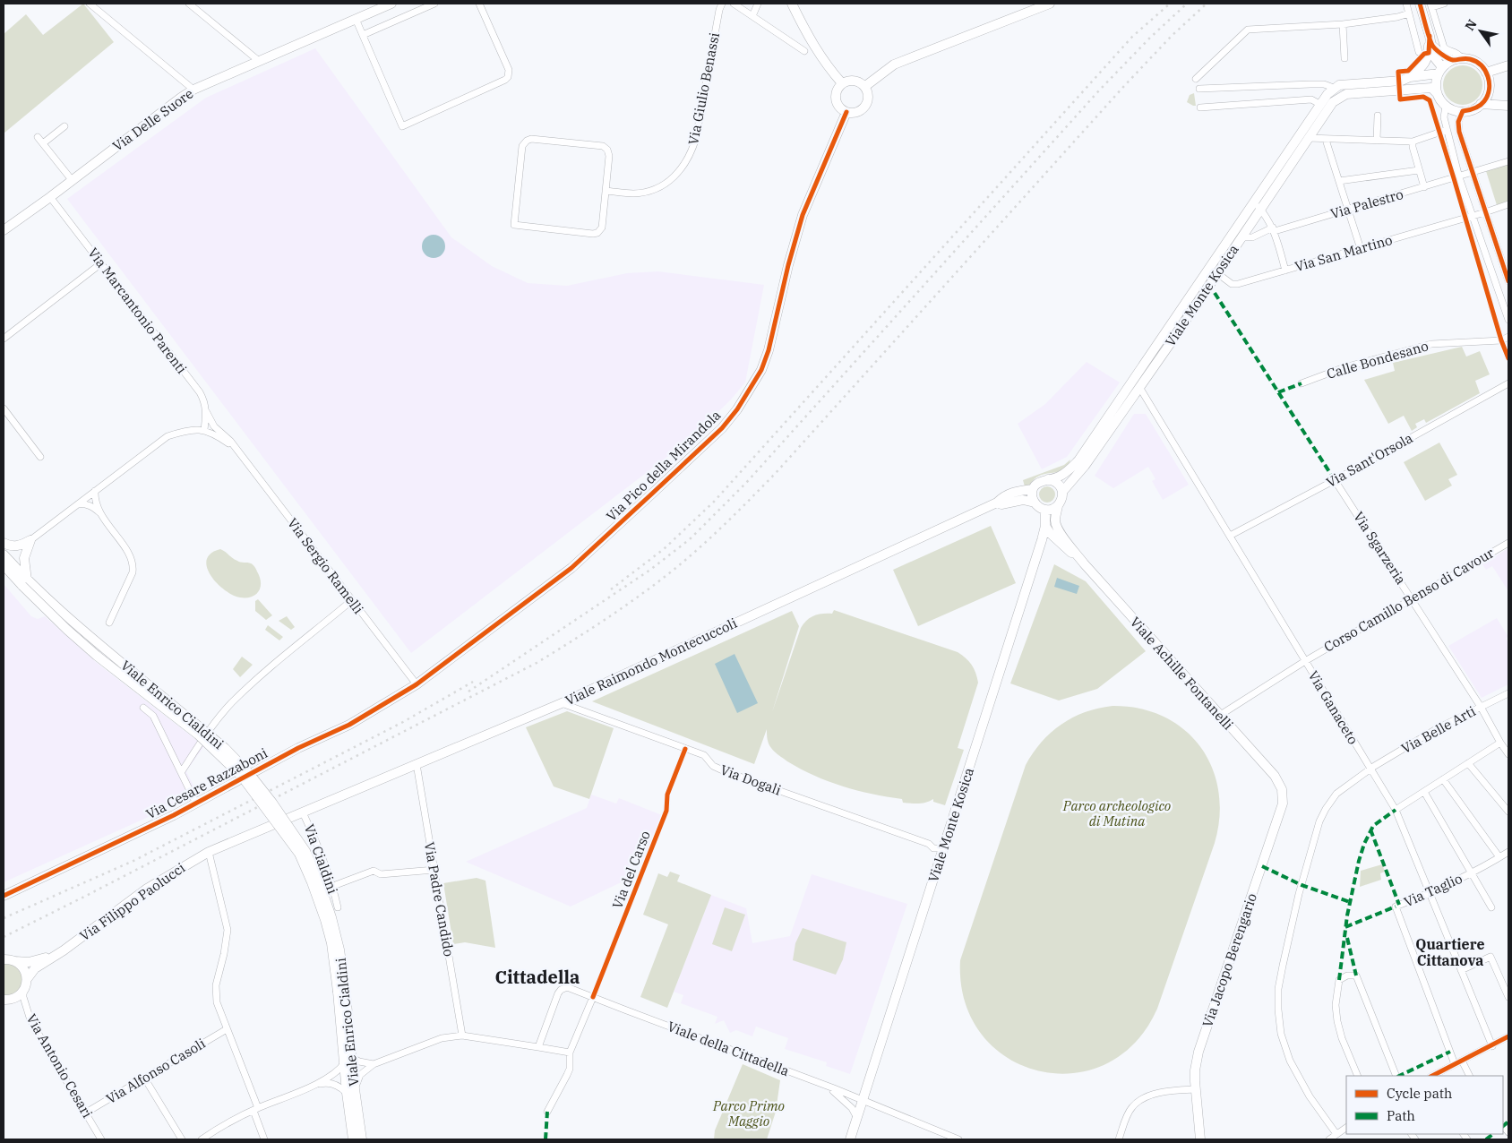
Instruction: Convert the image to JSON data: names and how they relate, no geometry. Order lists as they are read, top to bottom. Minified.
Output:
{"streets":{"street":["Via Giulio Benassi","Via Delle Suore","Via Palestro","Via San Martino","Viale Monte Kosica","Via Marcantonio Parenti","Calle Bondesano","Via Sant'Orsola","Via Pico della Mirandola","Via Sgarzeria","Via Sergio Ramelli","Corso Camillo Benso di Cavour","Viale Raimondo Montecuccoli","Viale Achille Fontanelli","Viale Enrico Cialdini","Via Ganaceto","Via Belle Arti","Via Dogali","Via Cesare Razzaboni","Via Cialdini","Via Taglio","Via Padre Candido","Via Filippo Paolucci","Via Jacopo Berengario","Viale della Cittadella","Via Antonio Cesari","Via Alfonso Casoli"],"cycle path":["Via del Carso"]},"crossings":[["Via Delle Suore","Via Marcantonio Parenti"],["Via Palestro","Viale Monte Kosica"],["Via San Martino","Viale Monte Kosica"],["Viale Monte Kosica","Viale Raimondo Montecuccoli"],["Viale Monte Kosica","Viale Achille Fontanelli"],["Viale Monte Kosica","Via Ganaceto"],["Viale Monte Kosica","Via Dogali"],["Viale Monte Kosica","Viale della Cittadella"],["Via Marcantonio Parenti","Via Sergio Ramelli"],["Via Sant'Orsola","Via Sgarzeria"],["Via Sant'Orsola","Via Ganaceto"],["Via Pico della Mirandola","Via Sergio Ramelli"],["Via Pico della Mirandola","Via Cesare Razzaboni"],["Via Sgarzeria","Corso Camillo Benso di Cavour"],["Via Sgarzeria","Via Belle Arti"],["Via Sergio Ramelli","Via Cesare Razzaboni"],["Corso Camillo Benso di Cavour","Viale Achille Fontanelli"],["Corso Camillo Benso di Cavour","Via Ganaceto"],["Viale Raimondo Montecuccoli","Viale Achille Fontanelli"],["Viale Raimondo Montecuccoli","Via Dogali"],["Viale Raimondo Montecuccoli","Via Cialdini"],["Viale Raimondo Montecuccoli","Via Padre Candido"],["Viale Raimondo Montecuccoli","Via Filippo Paolucci"],["Viale Achille Fontanelli","Via Jacopo Berengario"],["Via Ganaceto","Via Belle Arti"],["Via Ganaceto","Via Taglio"],["Via Cialdini","Via Filippo Paolucci"],["Via Antonio Cesari","Via Alfonso Casoli"]],"districts":["Quartiere Cittanova","Cittadella"],"parks":["Parco archeologico di Mutina","Parco Primo Maggio"],"legend":["Cycle path","Path"],"north":"top left"}
